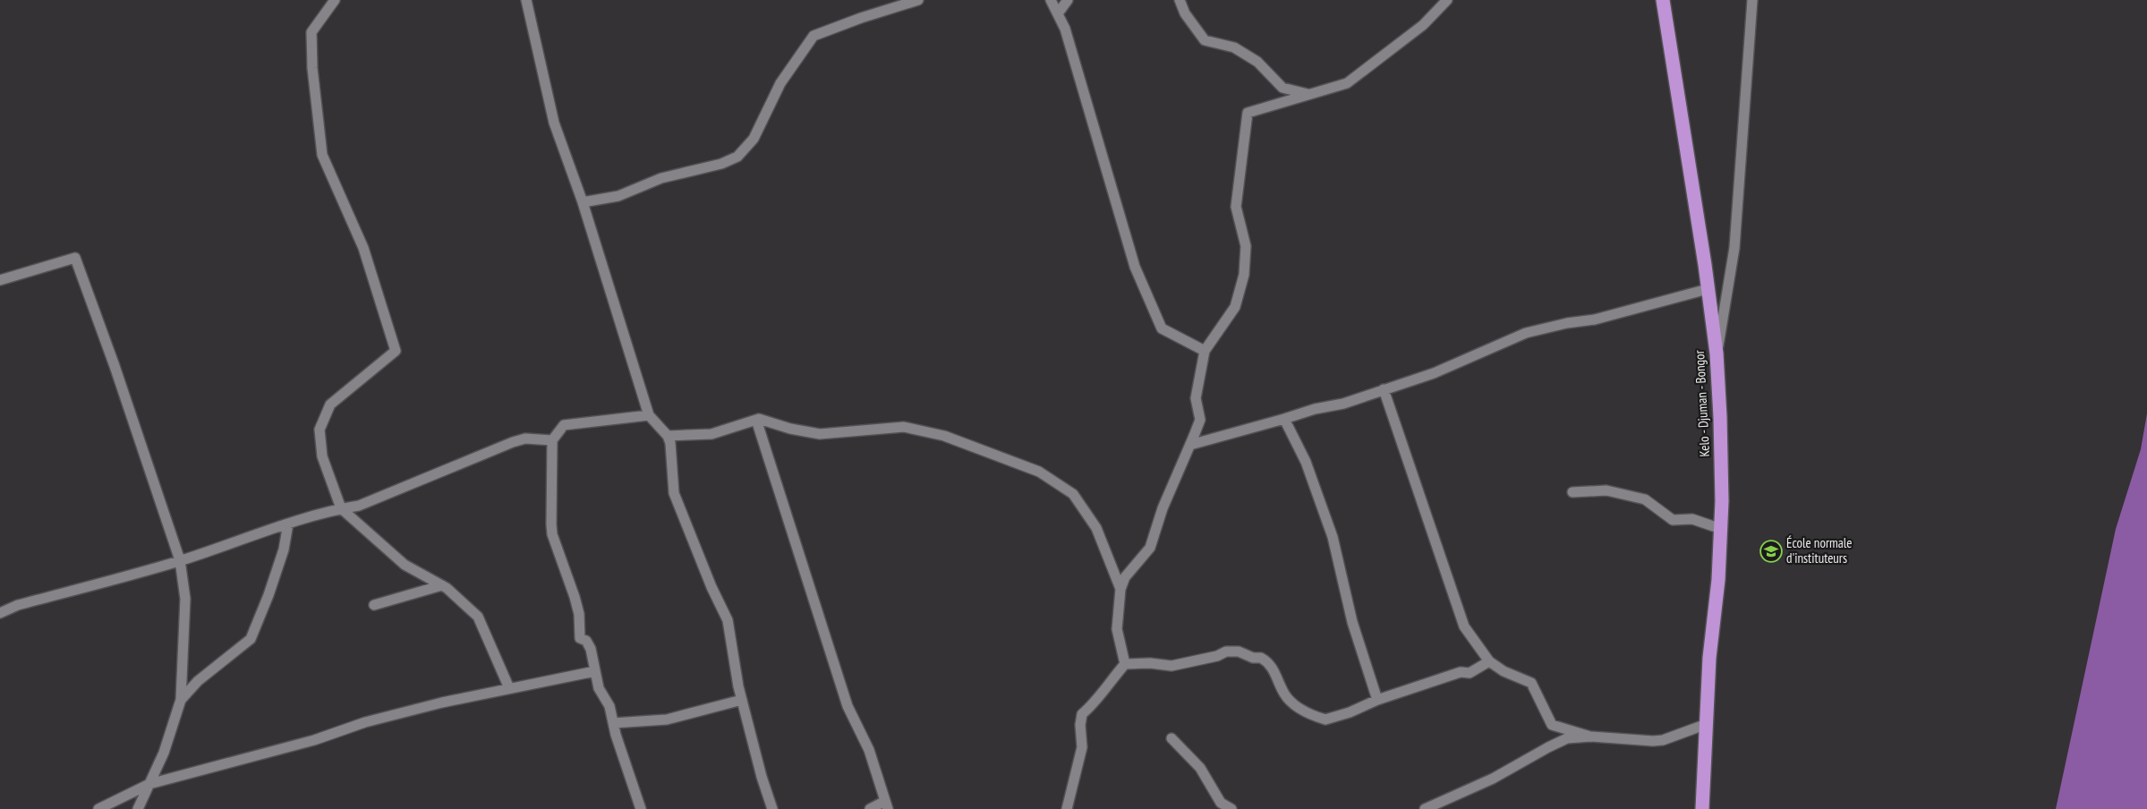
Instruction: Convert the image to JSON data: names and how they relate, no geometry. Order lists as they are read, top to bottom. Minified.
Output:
{"streets":{"highway":["Kelo - Djuman - Bongor"]},"places":{"school or university":["École normale d'instituteurs"]}}
